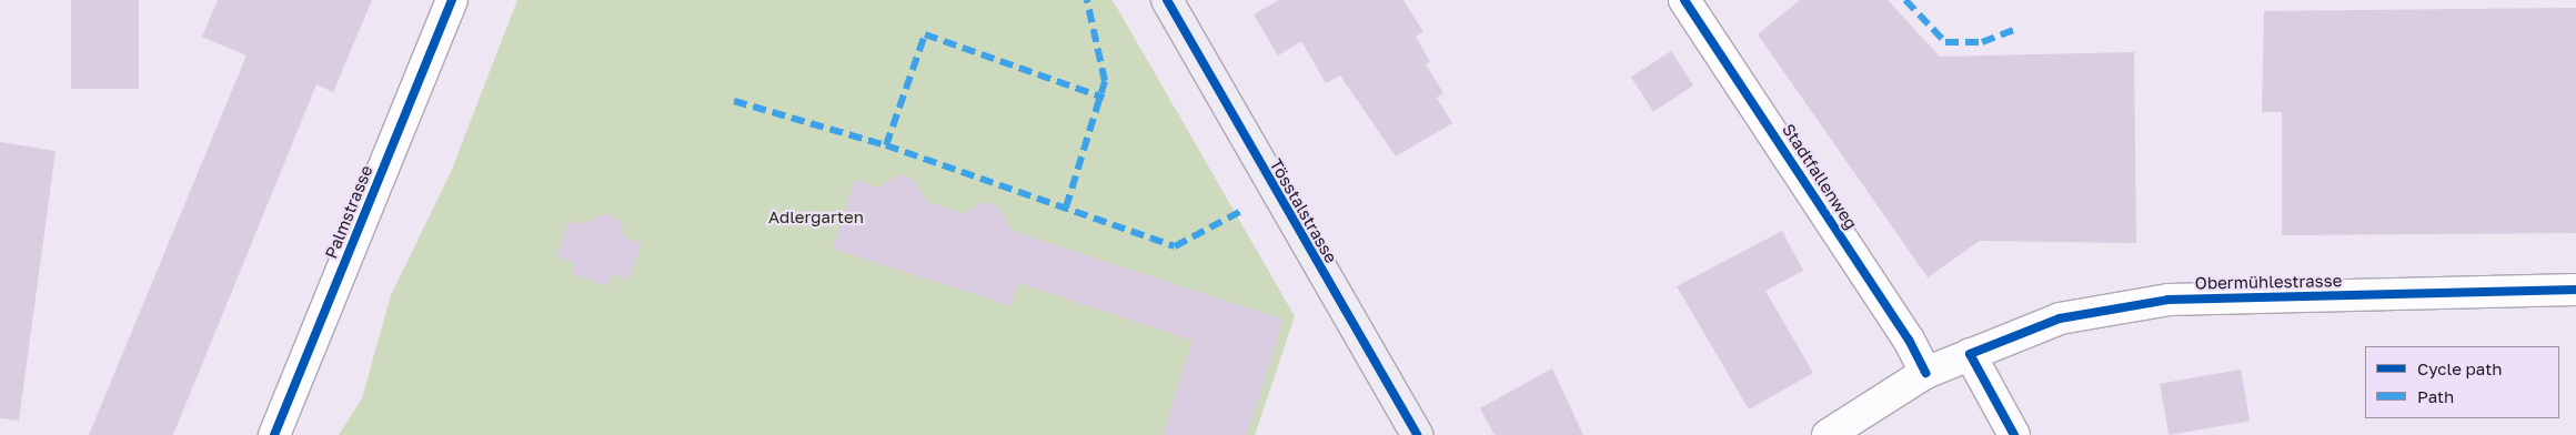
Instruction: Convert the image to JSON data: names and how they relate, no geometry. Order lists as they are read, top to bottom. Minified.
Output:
{"streets":{"main road":["Tösstalstrasse"],"street":["Stadtfallenweg","Palmstrasse","Obermühlestrasse"]},"crossings":[["Stadtfallenweg","Obermühlestrasse"]],"parks":["Adlergarten"],"legend":["Cycle path","Path"]}
